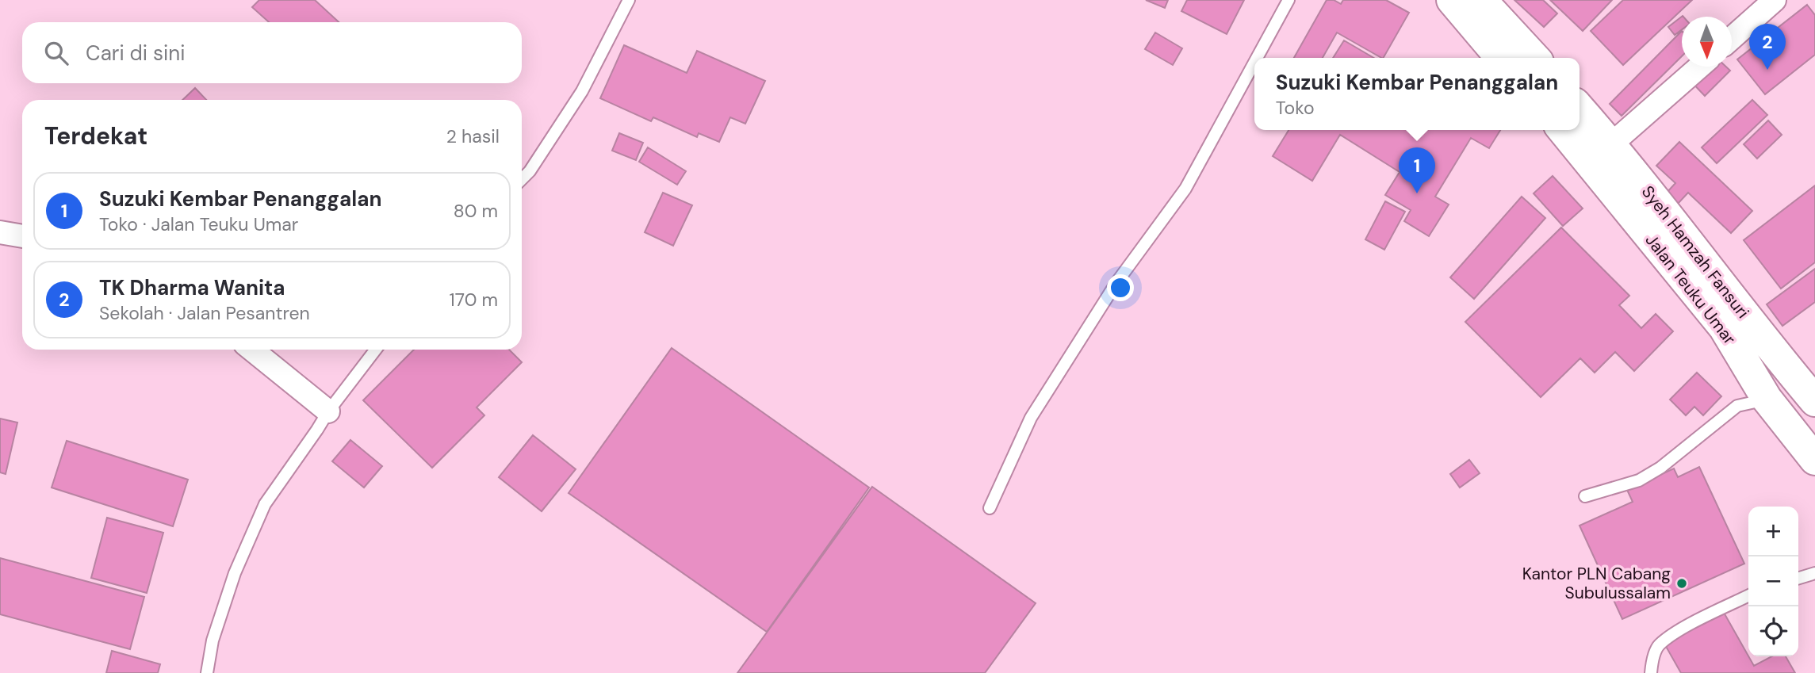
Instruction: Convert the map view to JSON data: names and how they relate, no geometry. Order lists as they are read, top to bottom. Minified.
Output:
{"streets":{"highway":["Syeh Hamzah Fansuri","Jalan Teuku Umar"]},"places":["Kantor PLN Cabang Subulussalam"],"north":"bottom","page":{"search":"Cari di sini","pins":["2","1"],"popup":["Suzuki Kembar Penanggalan","Toko"],"heading":["Terdekat","2 hasil"],"list":[{"mark":"1","name":"Suzuki Kembar Penanggalan","note":"Toko · Jalan Teuku Umar","value":"80 m"},{"mark":"2","name":"TK Dharma Wanita","note":"Sekolah · Jalan Pesantren","value":"170 m"}],"map_buttons":["+","−"]}}
